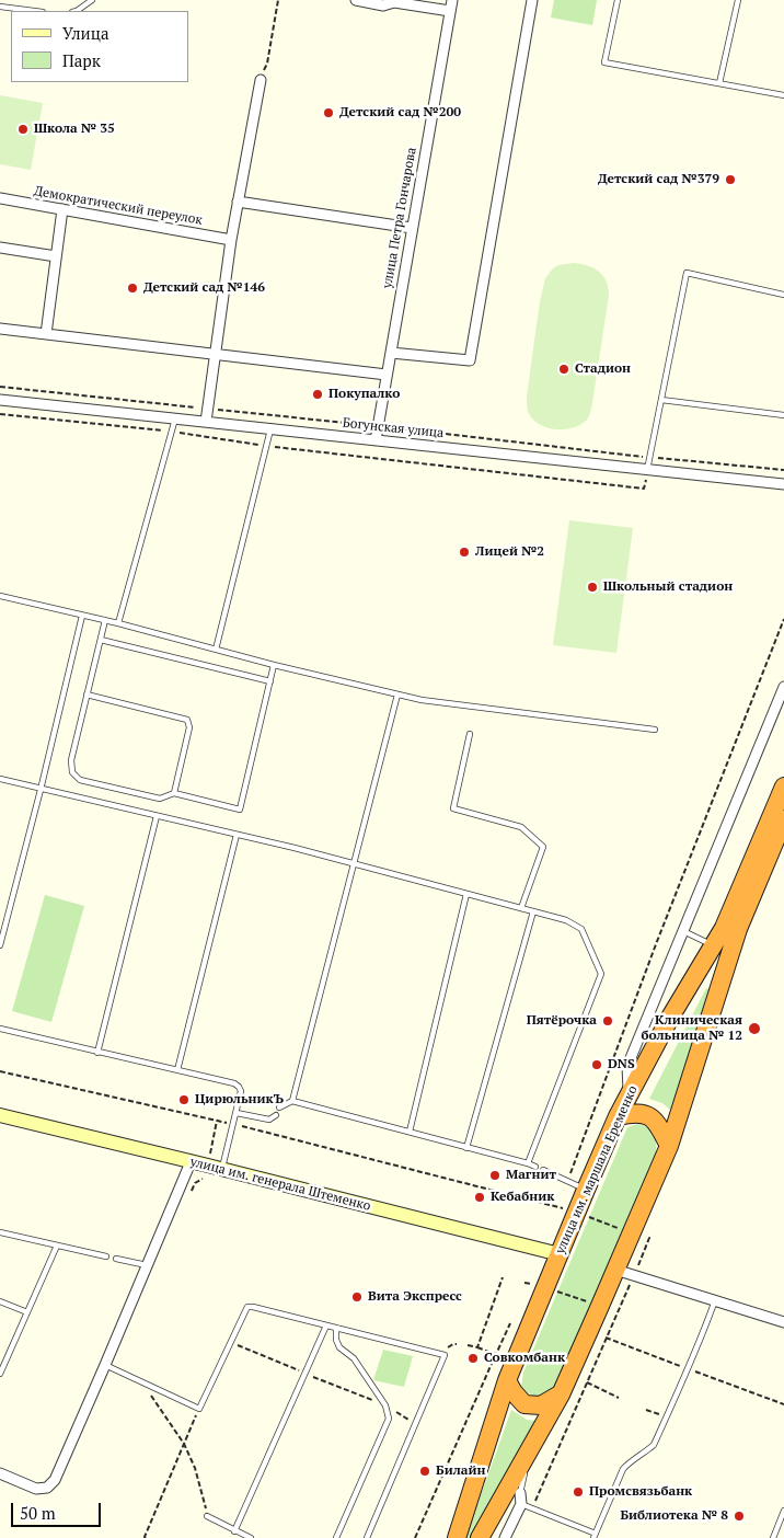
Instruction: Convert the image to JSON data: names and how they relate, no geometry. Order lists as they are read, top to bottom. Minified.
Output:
{"streets":{"highway":["улица им. маршала Еременко"],"street":["Демократический переулок","улица Петра Гончарова","Богунская улица","улица им. генерала Штеменко"]},"crossings":[["улица Петра Гончарова","Богунская улица"],["улица им. маршала Еременко","улица им. генерала Штеменко"]],"places":["Детский сад №200","Школа № 35","Детский сад №379","Детский сад №146","Стадион","Покупалко","Лицей №2","Школьный стадион","Пятёрочка","Клиническая больница № 12","DNS","ЦирюльникЪ","Магнит","Кебабник","Вита Экспресс","Совкомбанк","Билайн","Промсвязьбанк","Библиотека № 8"],"legend":["Улица","Парк"],"scale_bar":"50 m"}
